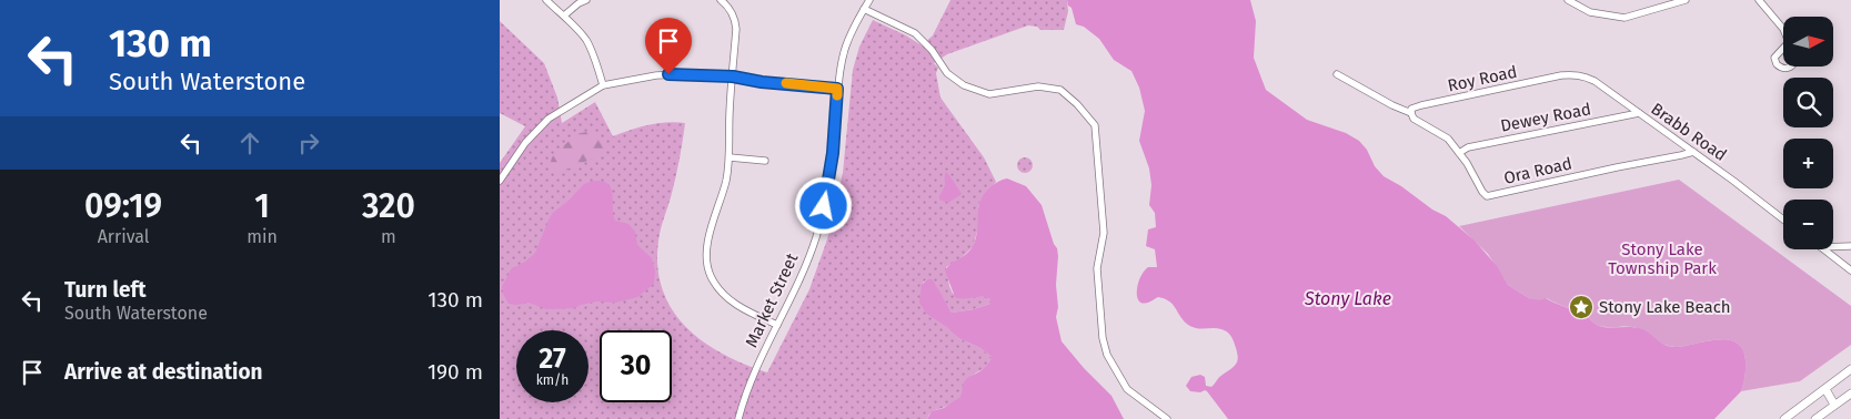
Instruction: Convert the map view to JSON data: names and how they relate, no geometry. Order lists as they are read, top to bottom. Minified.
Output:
{"streets":{"street":["Roy Road","Dewey Road","Brabb Road","Ora Road","Market Street"]},"crossings":[["Roy Road","Brabb Road"],["Roy Road","Ora Road"],["Dewey Road","Brabb Road"],["Dewey Road","Ora Road"],["Brabb Road","Ora Road"]],"water":["Stony Lake"],"parks":["Stony Lake Township Park"],"places":{"place":["Stony Lake Beach"]},"north":"right","page":{"turn":["130 m","South Waterstone"],"map_buttons":["+","−"],"eta":["09:19","Arrival","1","min","320","m"],"list":[{"name":"Turn left","note":"South Waterstone","value":"130 m"},{"name":"Arrive at destination","value":"190 m"}],"speed":"27 km/h","limit":"30"}}
